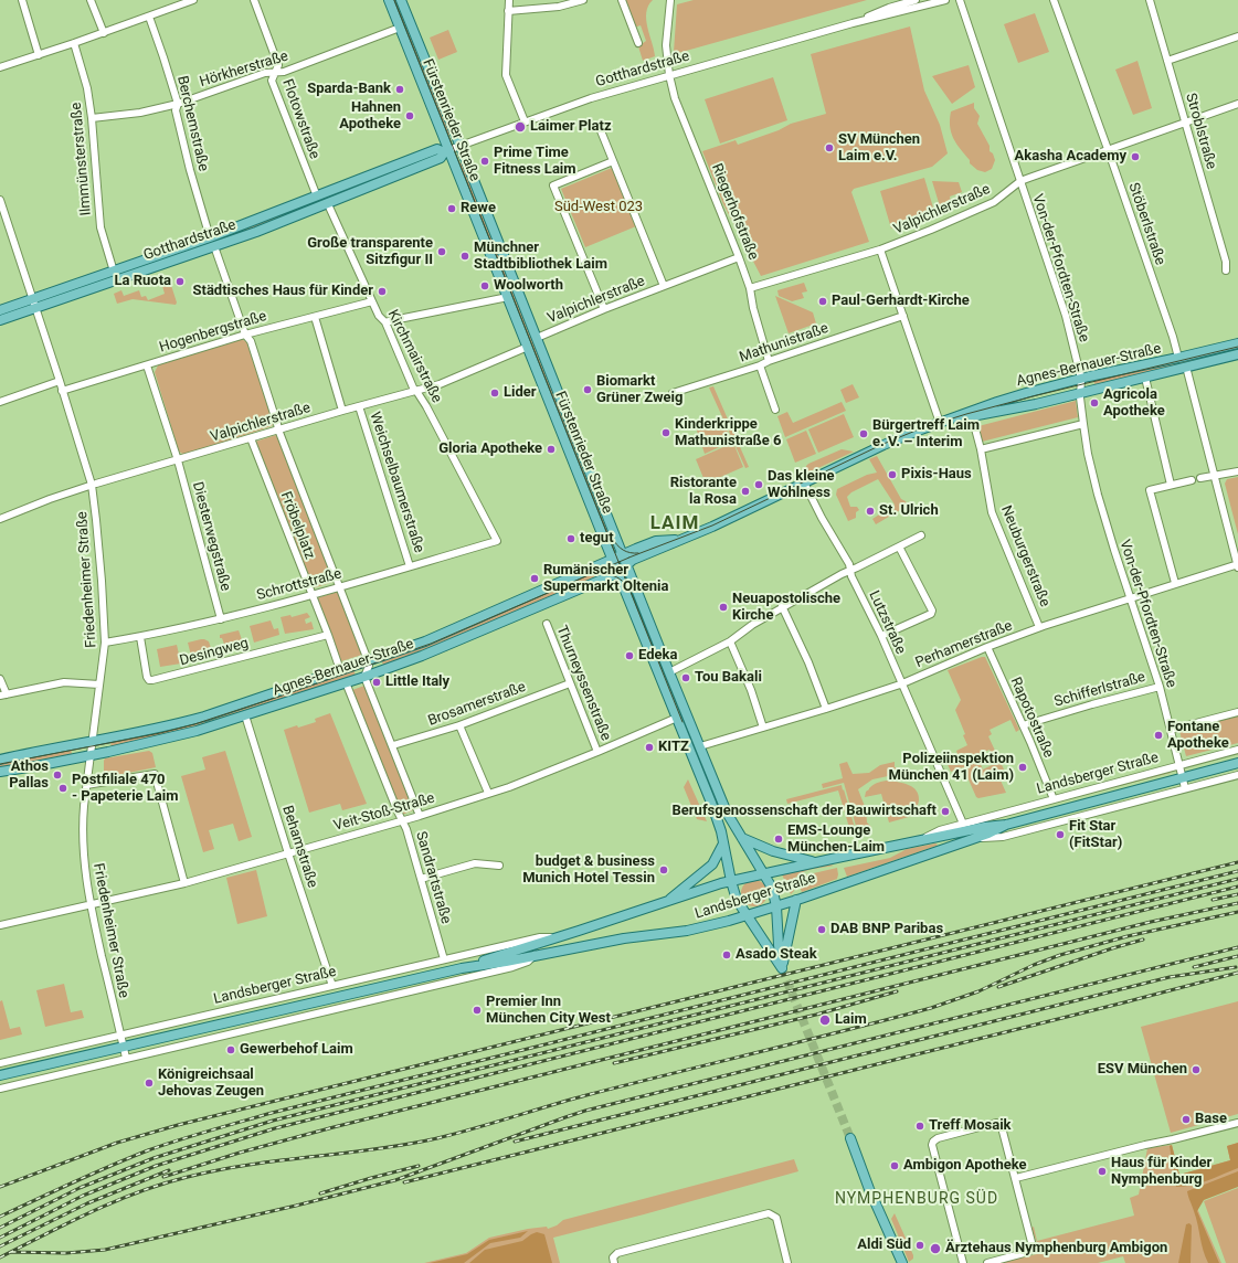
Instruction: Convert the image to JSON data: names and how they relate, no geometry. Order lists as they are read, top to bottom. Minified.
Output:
{"streets":{"main road":["Gotthardstraße","Fürstenrieder Straße","Agnes-Bernauer-Straße","Landsberger Straße"],"street":["Hörkherstraße","Flotowstraße","Berchemstraße","Stroblstraße","Ilmmünsterstraße","Valpichlerstraße","Riegerhofstraße","Stöberlstraße","Von-der-Pfordten-Straße","Hogenbergstraße","Mathunistraße","Kirchmairstraße","Weichselbaumerstraße","Fröbelplatz","Diesterwegstraße","Neuburgerstraße","Friedenheimer Straße","Schrottstraße","Lutzstraße","Perhamerstraße","Desingweg","Thurneyssenstraße","Schifferlstraße","Brosamerstraße","Rapotostraße","Veit-Stoß-Straße","Behamstraße","Sandrartstraße"]},"crossings":[["Hörkherstraße","Flotowstraße"],["Hörkherstraße","Fürstenrieder Straße"],["Hörkherstraße","Berchemstraße"],["Hörkherstraße","Ilmmünsterstraße"],["Gotthardstraße","Flotowstraße"],["Gotthardstraße","Fürstenrieder Straße"],["Gotthardstraße","Berchemstraße"],["Gotthardstraße","Ilmmünsterstraße"],["Gotthardstraße","Riegerhofstraße"],["Gotthardstraße","Kirchmairstraße"],["Gotthardstraße","Fröbelplatz"],["Gotthardstraße","Friedenheimer Straße"],["Fürstenrieder Straße","Valpichlerstraße"],["Fürstenrieder Straße","Agnes-Bernauer-Straße"],["Fürstenrieder Straße","Perhamerstraße"],["Fürstenrieder Straße","Landsberger Straße"],["Fürstenrieder Straße","Veit-Stoß-Straße"],["Stroblstraße","Valpichlerstraße"],["Valpichlerstraße","Riegerhofstraße"],["Valpichlerstraße","Stöberlstraße"],["Valpichlerstraße","Von-der-Pfordten-Straße"],["Valpichlerstraße","Kirchmairstraße"],["Valpichlerstraße","Weichselbaumerstraße"],["Valpichlerstraße","Fröbelplatz"],["Valpichlerstraße","Diesterwegstraße"],["Valpichlerstraße","Friedenheimer Straße"],["Riegerhofstraße","Mathunistraße"],["Stöberlstraße","Agnes-Bernauer-Straße"],["Von-der-Pfordten-Straße","Agnes-Bernauer-Straße"],["Von-der-Pfordten-Straße","Perhamerstraße"],["Von-der-Pfordten-Straße","Schifferlstraße"],["Von-der-Pfordten-Straße","Landsberger Straße"],["Hogenbergstraße","Kirchmairstraße"],["Hogenbergstraße","Fröbelplatz"],["Hogenbergstraße","Diesterwegstraße"],["Hogenbergstraße","Friedenheimer Straße"],["Kirchmairstraße","Schrottstraße"],["Agnes-Bernauer-Straße","Fröbelplatz"],["Agnes-Bernauer-Straße","Neuburgerstraße"],["Agnes-Bernauer-Straße","Friedenheimer Straße"],["Agnes-Bernauer-Straße","Lutzstraße"],["Agnes-Bernauer-Straße","Behamstraße"],["Agnes-Bernauer-Straße","Sandrartstraße"],["Weichselbaumerstraße","Schrottstraße"],["Fröbelplatz","Schrottstraße"],["Fröbelplatz","Desingweg"],["Diesterwegstraße","Schrottstraße"],["Neuburgerstraße","Perhamerstraße"],["Friedenheimer Straße","Schrottstraße"],["Friedenheimer Straße","Landsberger Straße"],["Friedenheimer Straße","Veit-Stoß-Straße"],["Schrottstraße","Desingweg"],["Lutzstraße","Perhamerstraße"],["Lutzstraße","Landsberger Straße"],["Perhamerstraße","Rapotostraße"],["Thurneyssenstraße","Brosamerstraße"],["Thurneyssenstraße","Veit-Stoß-Straße"],["Schifferlstraße","Rapotostraße"],["Brosamerstraße","Sandrartstraße"],["Rapotostraße","Landsberger Straße"],["Landsberger Straße","Behamstraße"],["Landsberger Straße","Sandrartstraße"],["Veit-Stoß-Straße","Behamstraße"],["Veit-Stoß-Straße","Sandrartstraße"]],"districts":["LAIM","NYMPHENBURG SÜD"],"parks":["Süd-West 023"],"places":["Sparda-Bank","Hahnen Apotheke","Laimer Platz","SV München Laim e.V.","Akasha Academy","Prime Time Fitness Laim","Rewe","Große transparente Sitzfigur II","Münchner Stadtbibliothek Laim","La Ruota","Woolworth","Städtisches Haus für Kinder","Paul-Gerhardt-Kirche","Biomarkt Grüner Zweig","Lider","Agricola Apotheke","Kinderkrippe Mathunistraße 6","Bürgertreff Laim e. V. – Interim","Gloria Apotheke","Pixis-Haus","Das kleine Wohlness","Ristorante la Rosa","St. Ulrich","tegut","Rumänischer Supermarkt Oltenia","Neuapostolische Kirche","Edeka","Tou Bakali","Little Italy","Fontane Apotheke","KITZ","Polizeiinspektion München 41 (Laim)","Athos Pallas","Postfiliale 470 - Papeterie Laim","Berufsgenossenschaft der Bauwirtschaft","Fit Star (FitStar)","EMS-Lounge München-Laim","budget & business Munich Hotel Tessin","DAB BNP Paribas","Asado Steak","Premier Inn München City West","Laim","Gewerbehof Laim","ESV München","Königreichsaal Jehovas Zeugen","Base","Treff Mosaik","Ambigon Apotheke","Haus für Kinder Nymphenburg","Aldi Süd","Ärztehaus Nymphenburg Ambigon"]}
